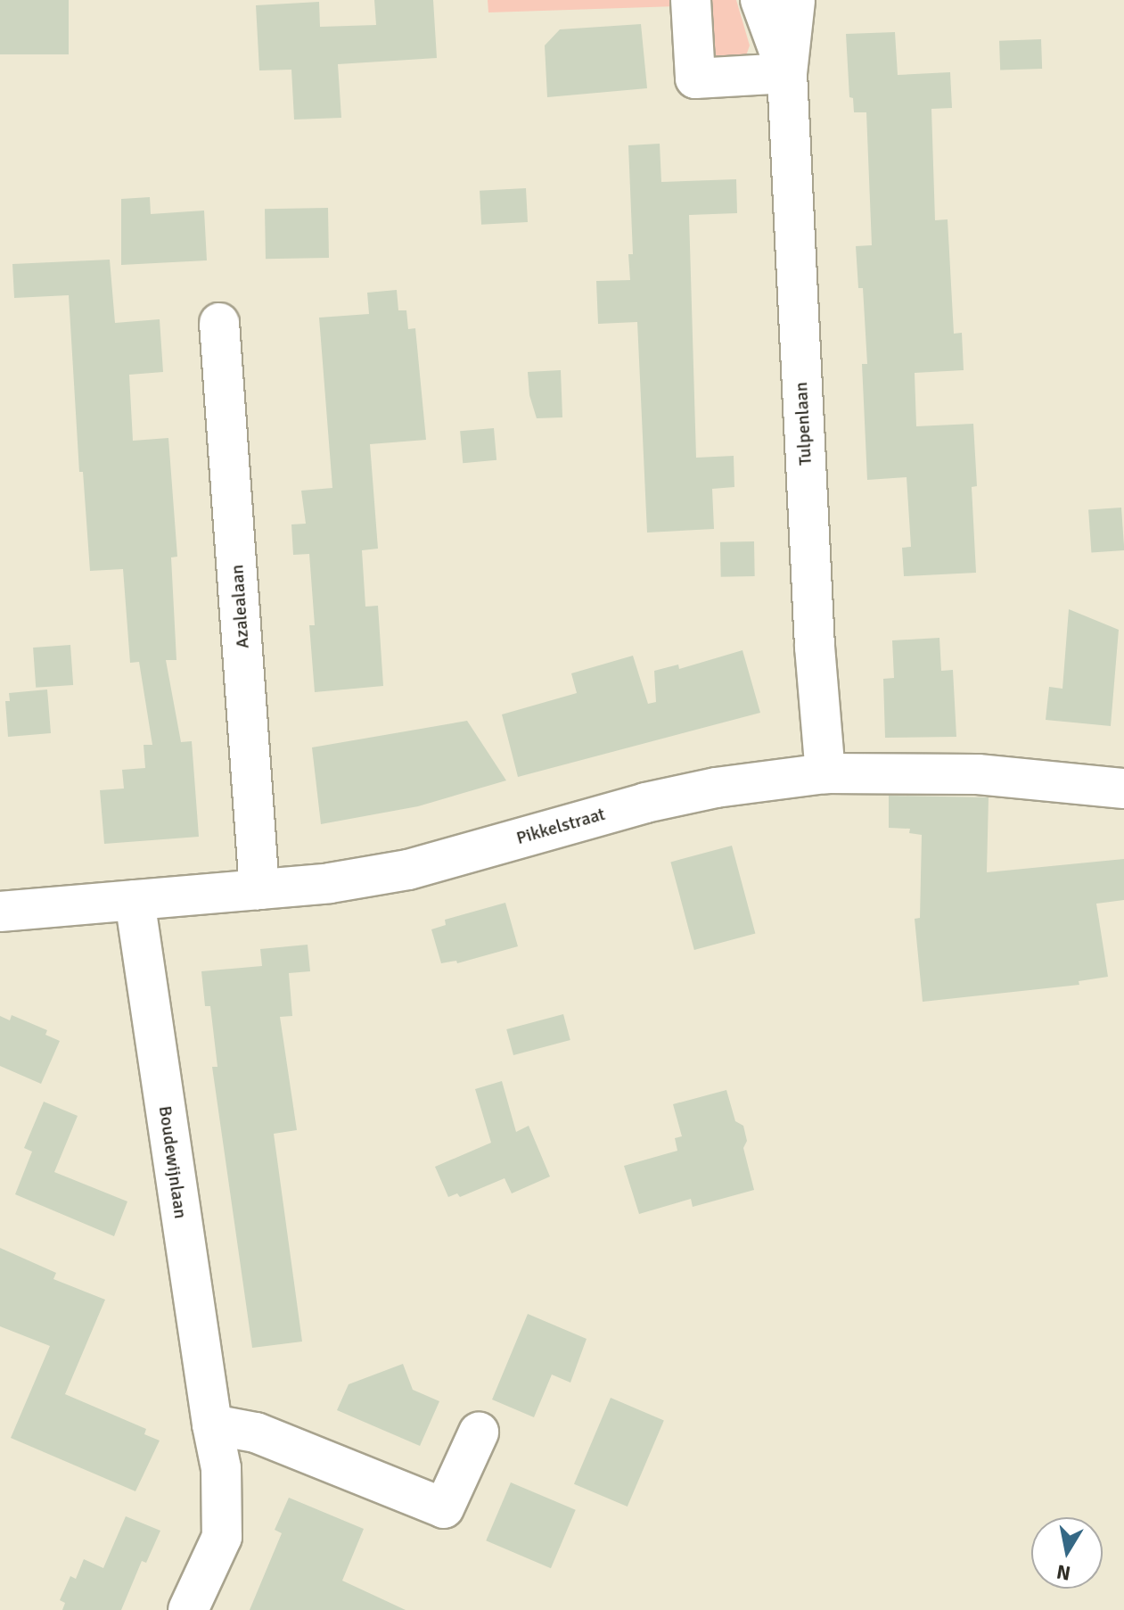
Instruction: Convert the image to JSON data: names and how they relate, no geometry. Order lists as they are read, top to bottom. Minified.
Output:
{"streets":{"street":["Tulpenlaan","Azalealaan","Pikkelstraat","Boudewijnlaan"]},"crossings":[["Tulpenlaan","Pikkelstraat"],["Azalealaan","Pikkelstraat"],["Pikkelstraat","Boudewijnlaan"]],"north":"bottom"}
